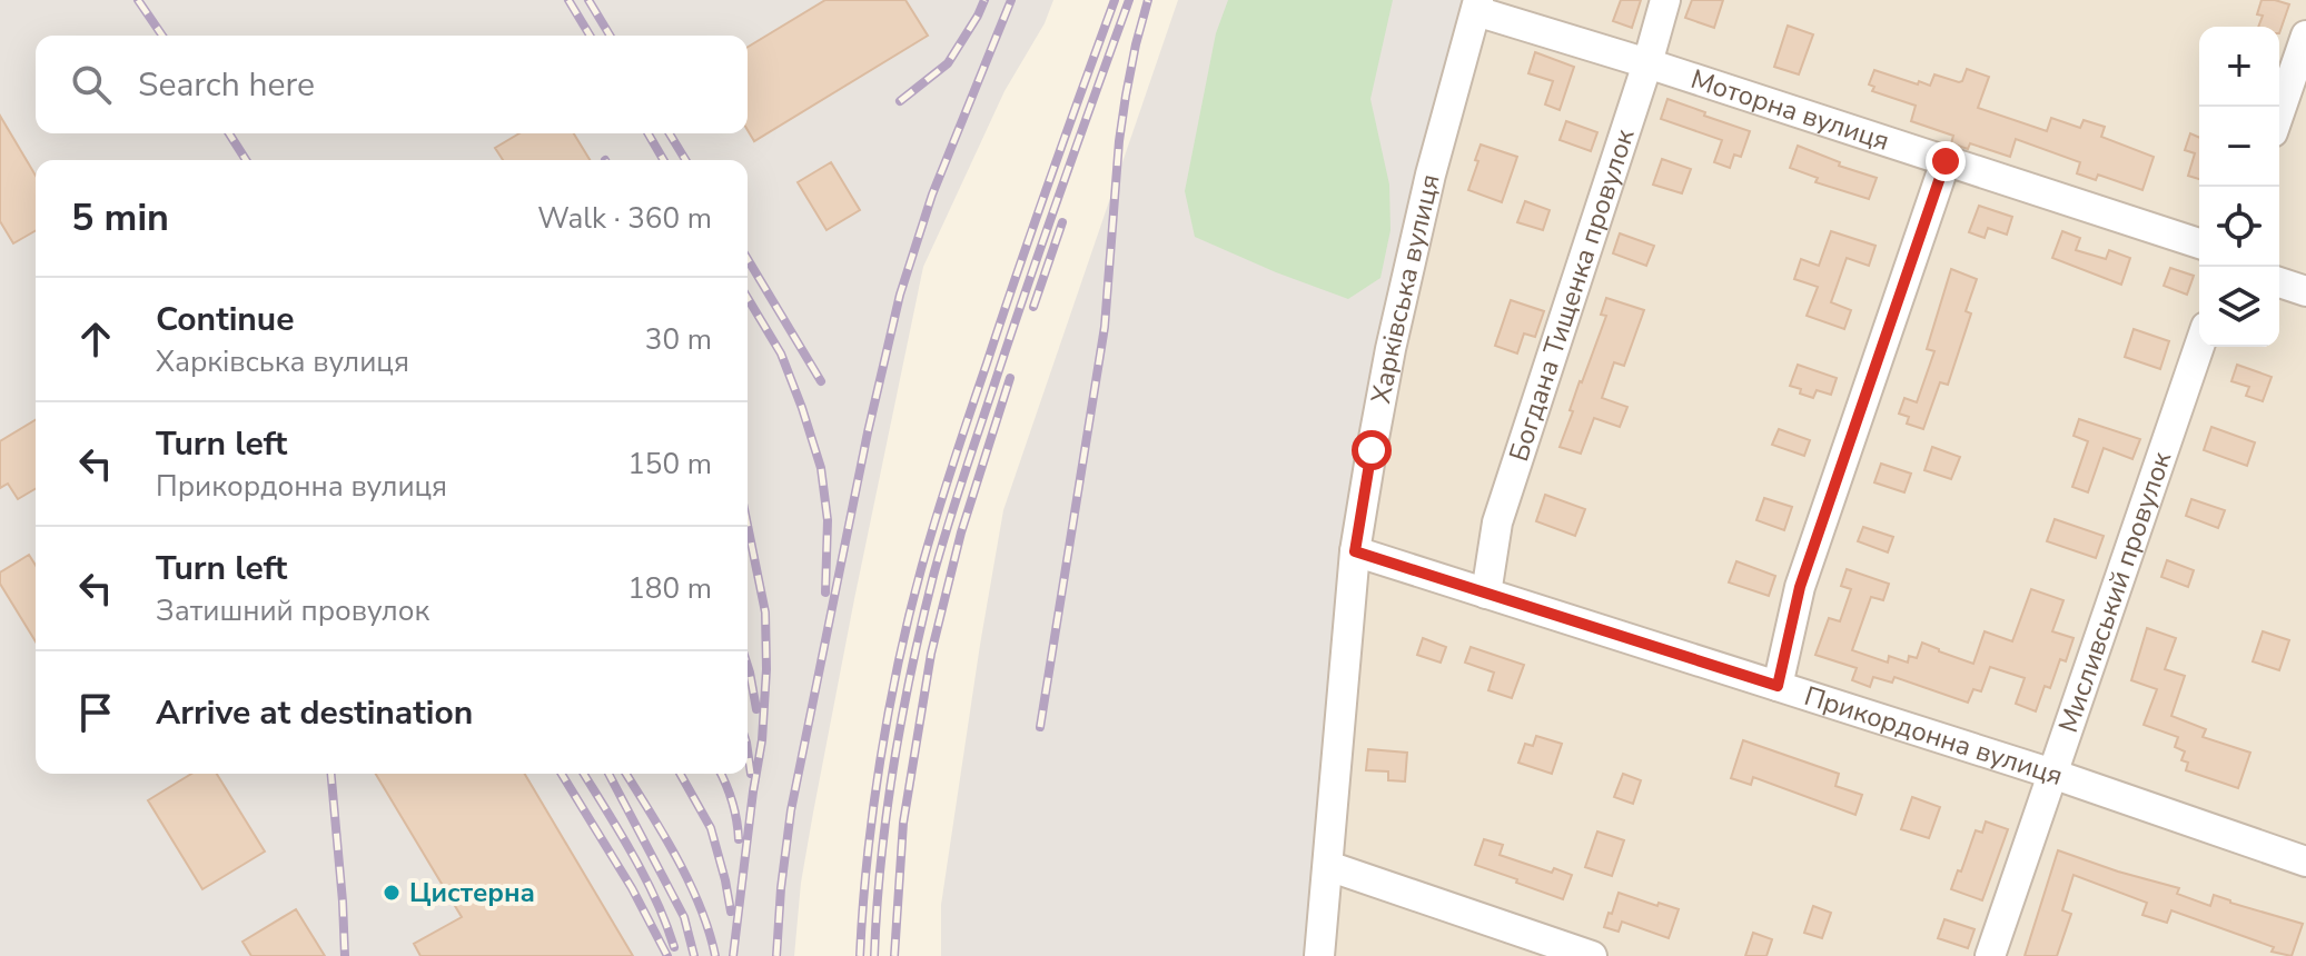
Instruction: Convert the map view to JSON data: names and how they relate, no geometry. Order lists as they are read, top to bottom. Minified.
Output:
{"streets":{"street":["Моторна вулиця","Харківська вулиця","Богдана Тищенка провулок","Мисливський провулок","Прикордонна вулиця"]},"crossings":[["Моторна вулиця","Харківська вулиця"],["Моторна вулиця","Богдана Тищенка провулок"],["Харківська вулиця","Прикордонна вулиця"],["Богдана Тищенка провулок","Прикордонна вулиця"],["Мисливський провулок","Прикордонна вулиця"]],"places":["Цистерна"],"page":{"map_buttons":["+","−"],"search":"Search here","heading":["5 min","Walk · 360 m"],"list":[["Continue","Харківська вулиця","30 m"],["Turn left","Прикордонна вулиця","150 m"],["Turn left","Затишний провулок","180 m"],"Arrive at destination"]}}
